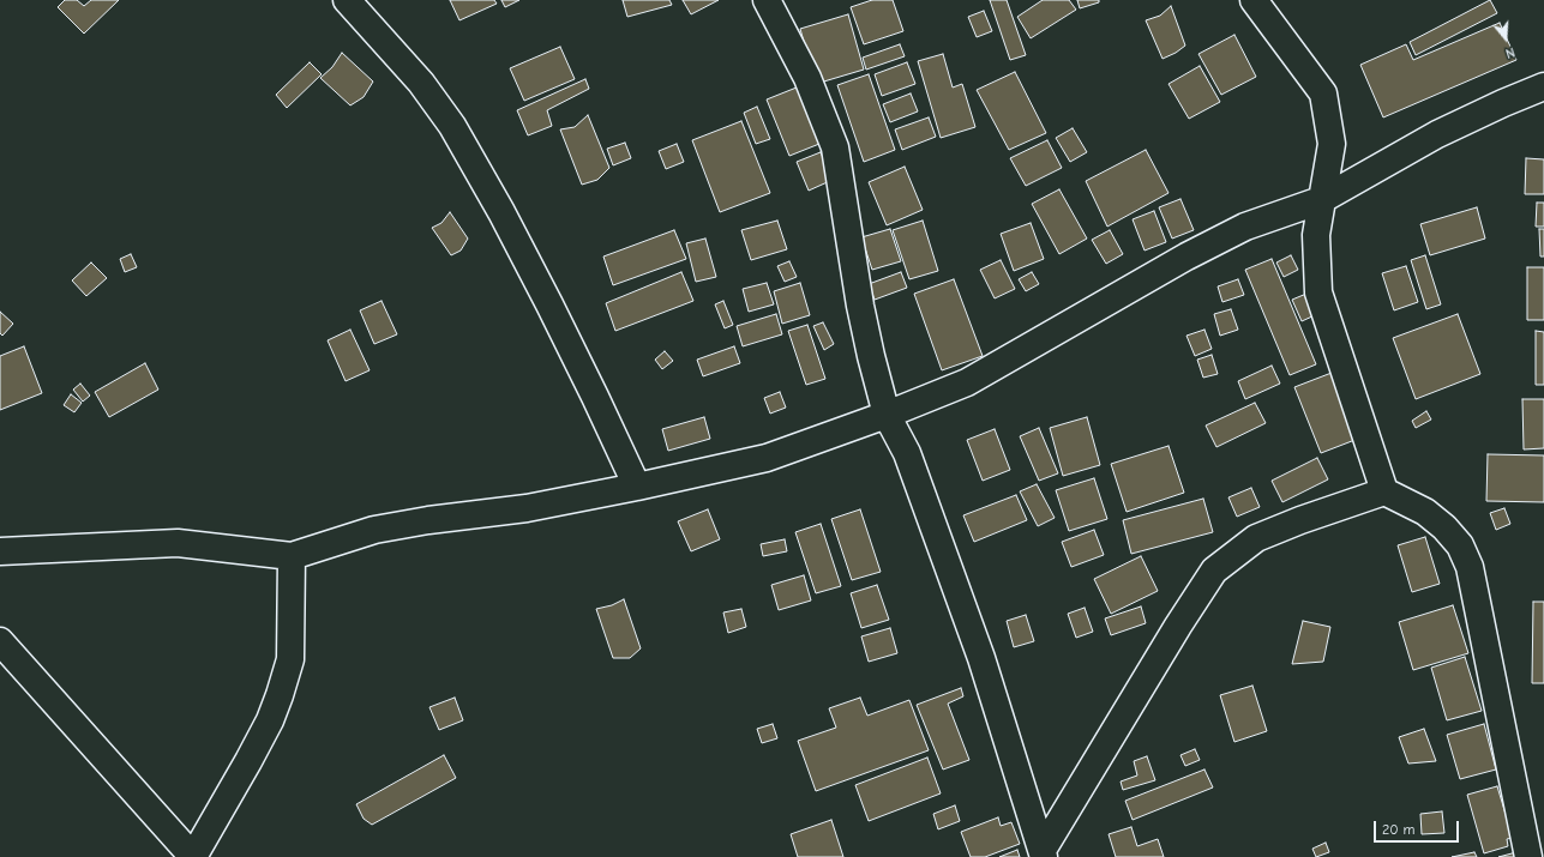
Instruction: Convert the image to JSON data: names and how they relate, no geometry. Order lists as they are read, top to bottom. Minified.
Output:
{"scale_bar":"20 m","north":"bottom"}
